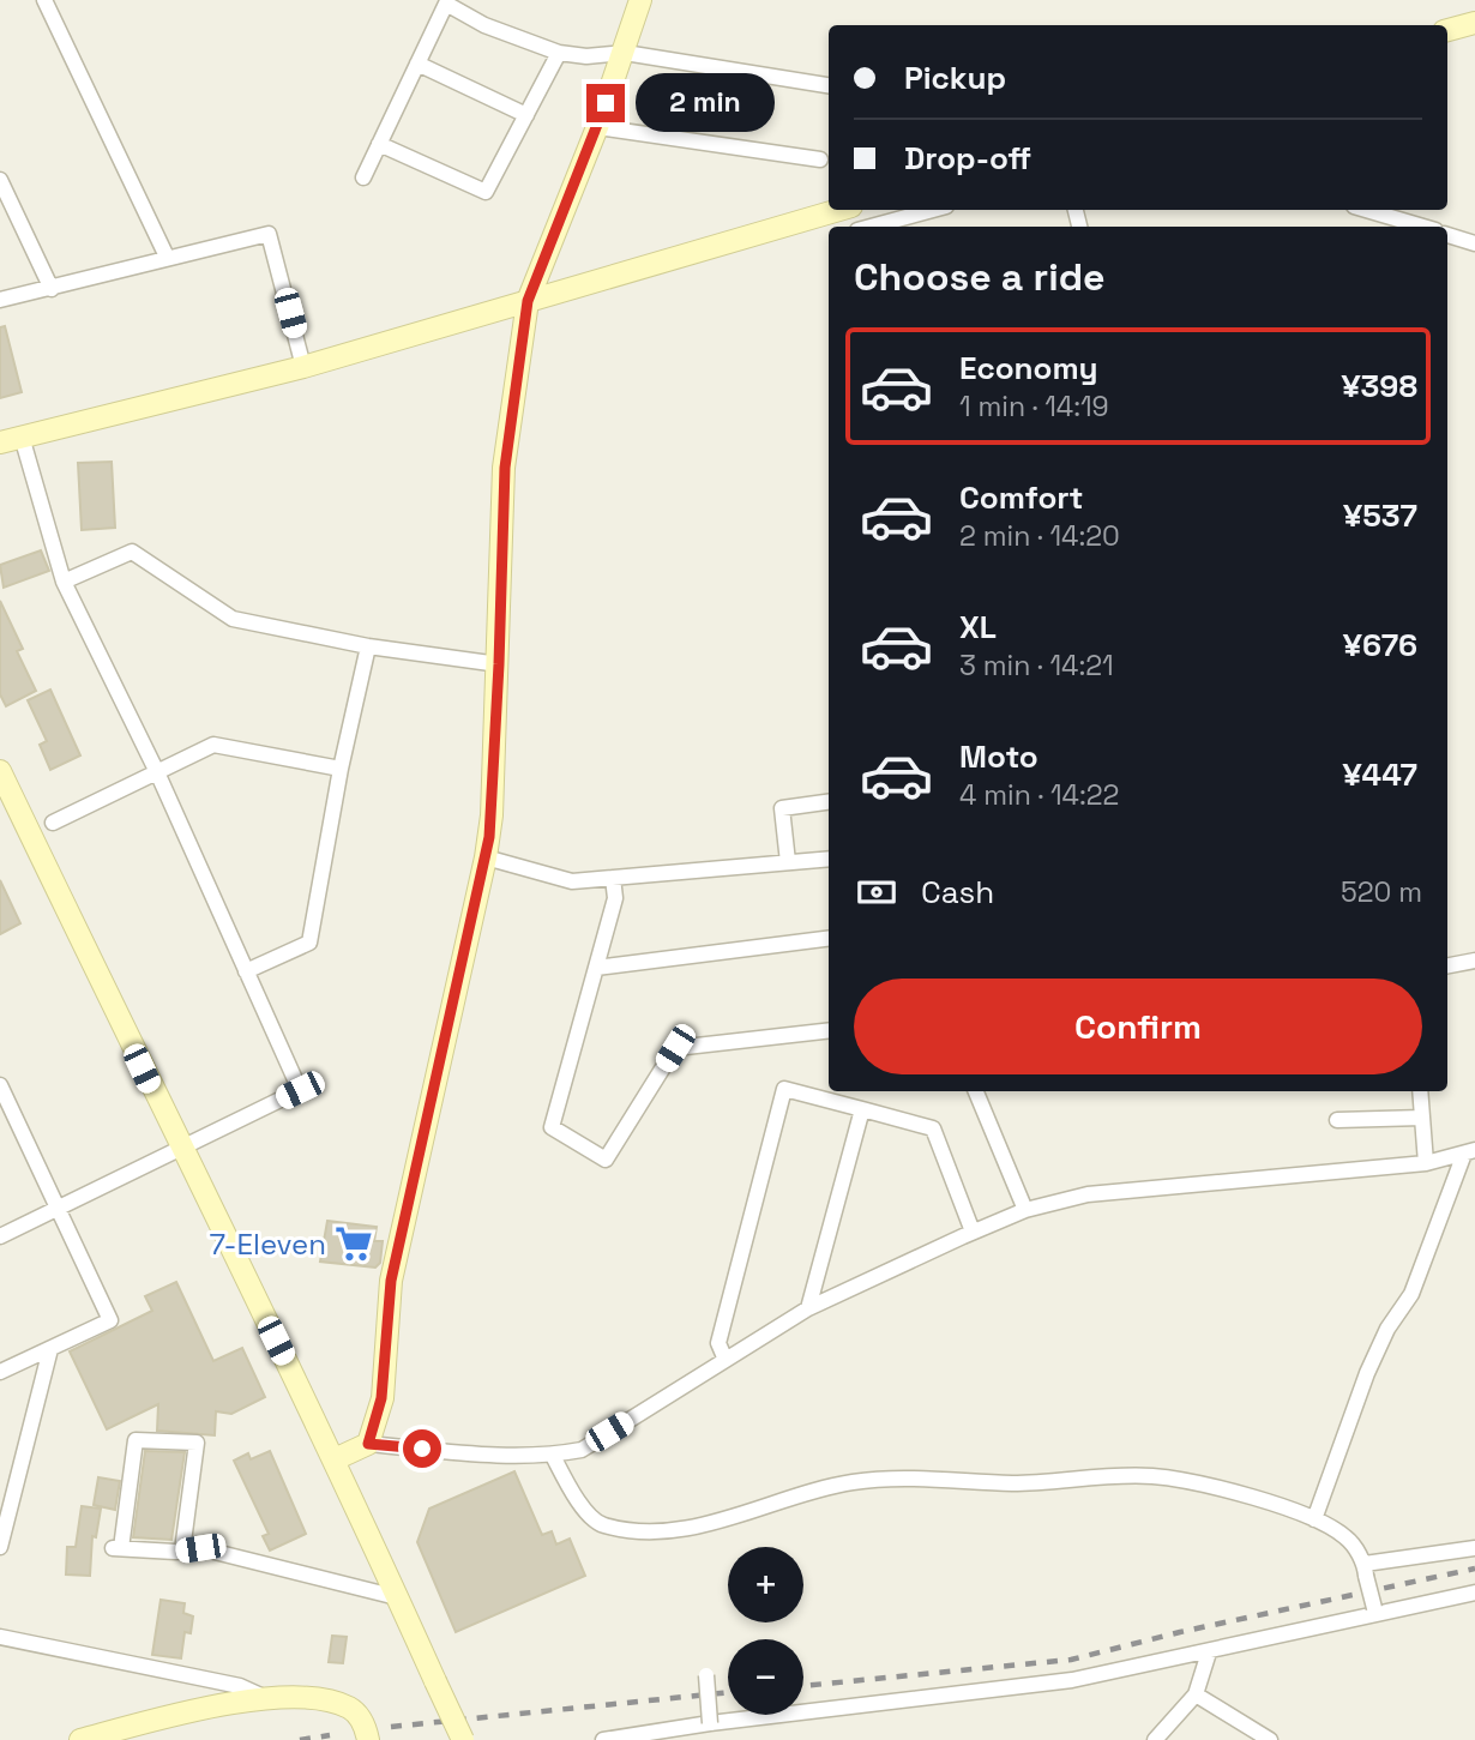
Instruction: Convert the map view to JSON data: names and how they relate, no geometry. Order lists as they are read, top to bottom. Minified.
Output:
{"places":{"supermarket":["7-Eleven"]},"page":{"banner":["Pickup","Drop-off"],"bubble":"2 min","heading":"Choose a ride","list":[{"name":"Economy","note":"1 min · 14:19","value":"¥398"},{"name":"Comfort","note":"2 min · 14:20","value":"¥537"},{"name":"XL","note":"3 min · 14:21","value":"¥676"},{"name":"Moto","note":"4 min · 14:22","value":"¥447"}],"pay":["Cash","520 m"],"buttons":"Confirm","map_buttons":["+","−"]}}
